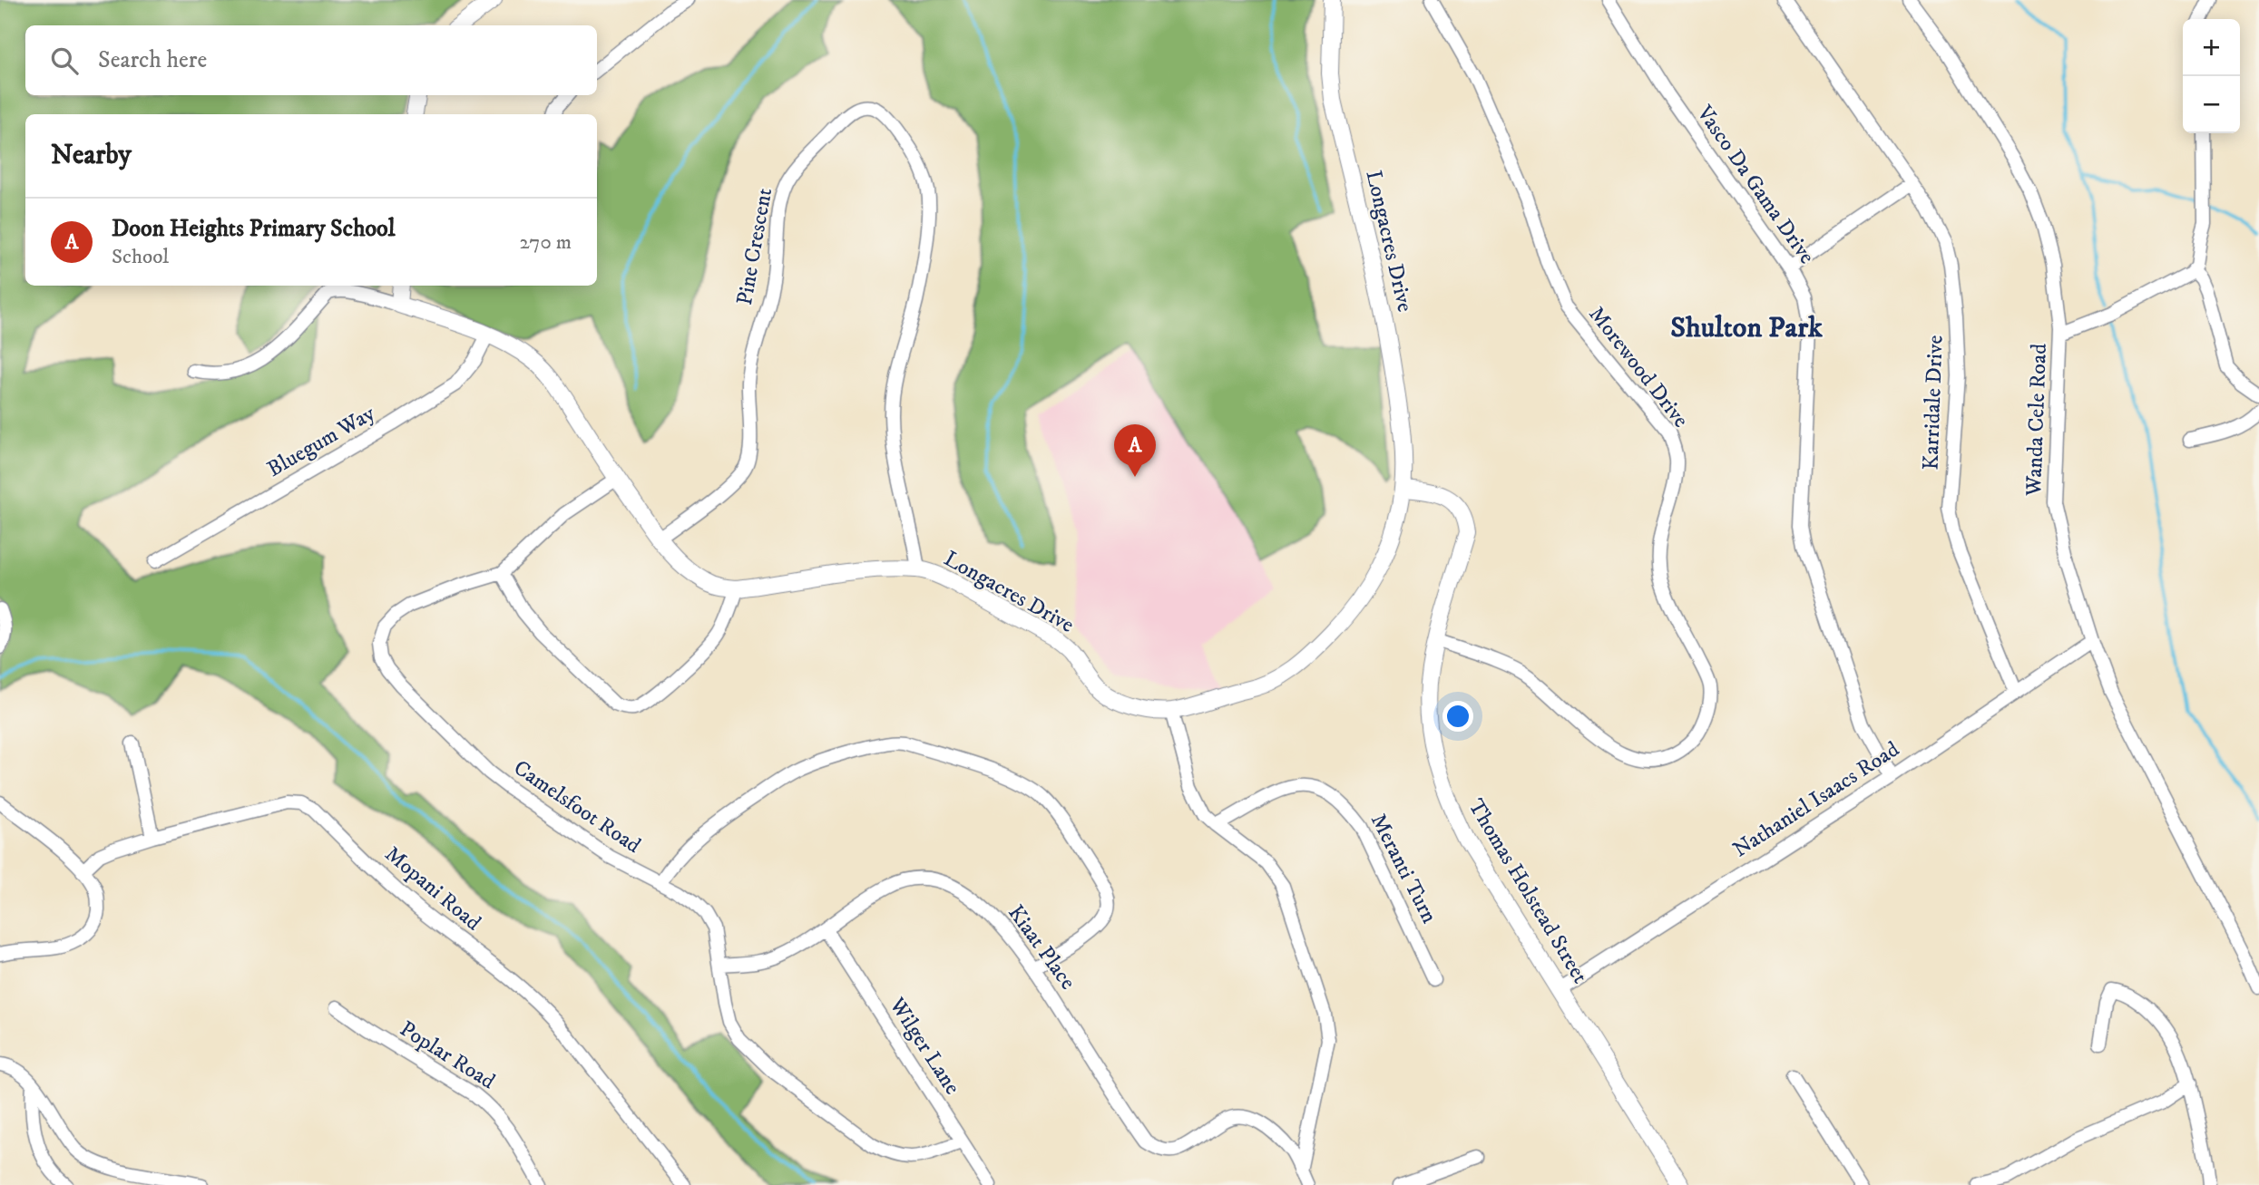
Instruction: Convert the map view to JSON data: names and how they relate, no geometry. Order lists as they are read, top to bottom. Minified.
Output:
{"streets":{"street":["Vasco Da Gama Drive","Longacres Drive","Pine Crescent","Morewood Drive","Karridale Drive","Wanda Cele Road","Bluegum Way","Nathaniel Isaacs Road","Camelsfoot Road","Meranti Turn","Mopani Road","Thomas Holstead Street","Kiaat Place","Wilger Lane","Poplar Road"]},"crossings":[["Vasco Da Gama Drive","Nathaniel Isaacs Road"],["Longacres Drive","Pine Crescent"],["Longacres Drive","Bluegum Way"],["Longacres Drive","Camelsfoot Road"],["Longacres Drive","Thomas Holstead Street"],["Morewood Drive","Thomas Holstead Street"],["Karridale Drive","Nathaniel Isaacs Road"],["Wanda Cele Road","Nathaniel Isaacs Road"],["Nathaniel Isaacs Road","Thomas Holstead Street"],["Camelsfoot Road","Kiaat Place"],["Camelsfoot Road","Wilger Lane"],["Kiaat Place","Wilger Lane"]],"districts":["Shulton Park"],"page":{"map_buttons":["+","−"],"search":"Search here","heading":"Nearby","list":[{"mark":"A","name":"Doon Heights Primary School","note":"School","value":"270 m"}],"pins":"A"}}
